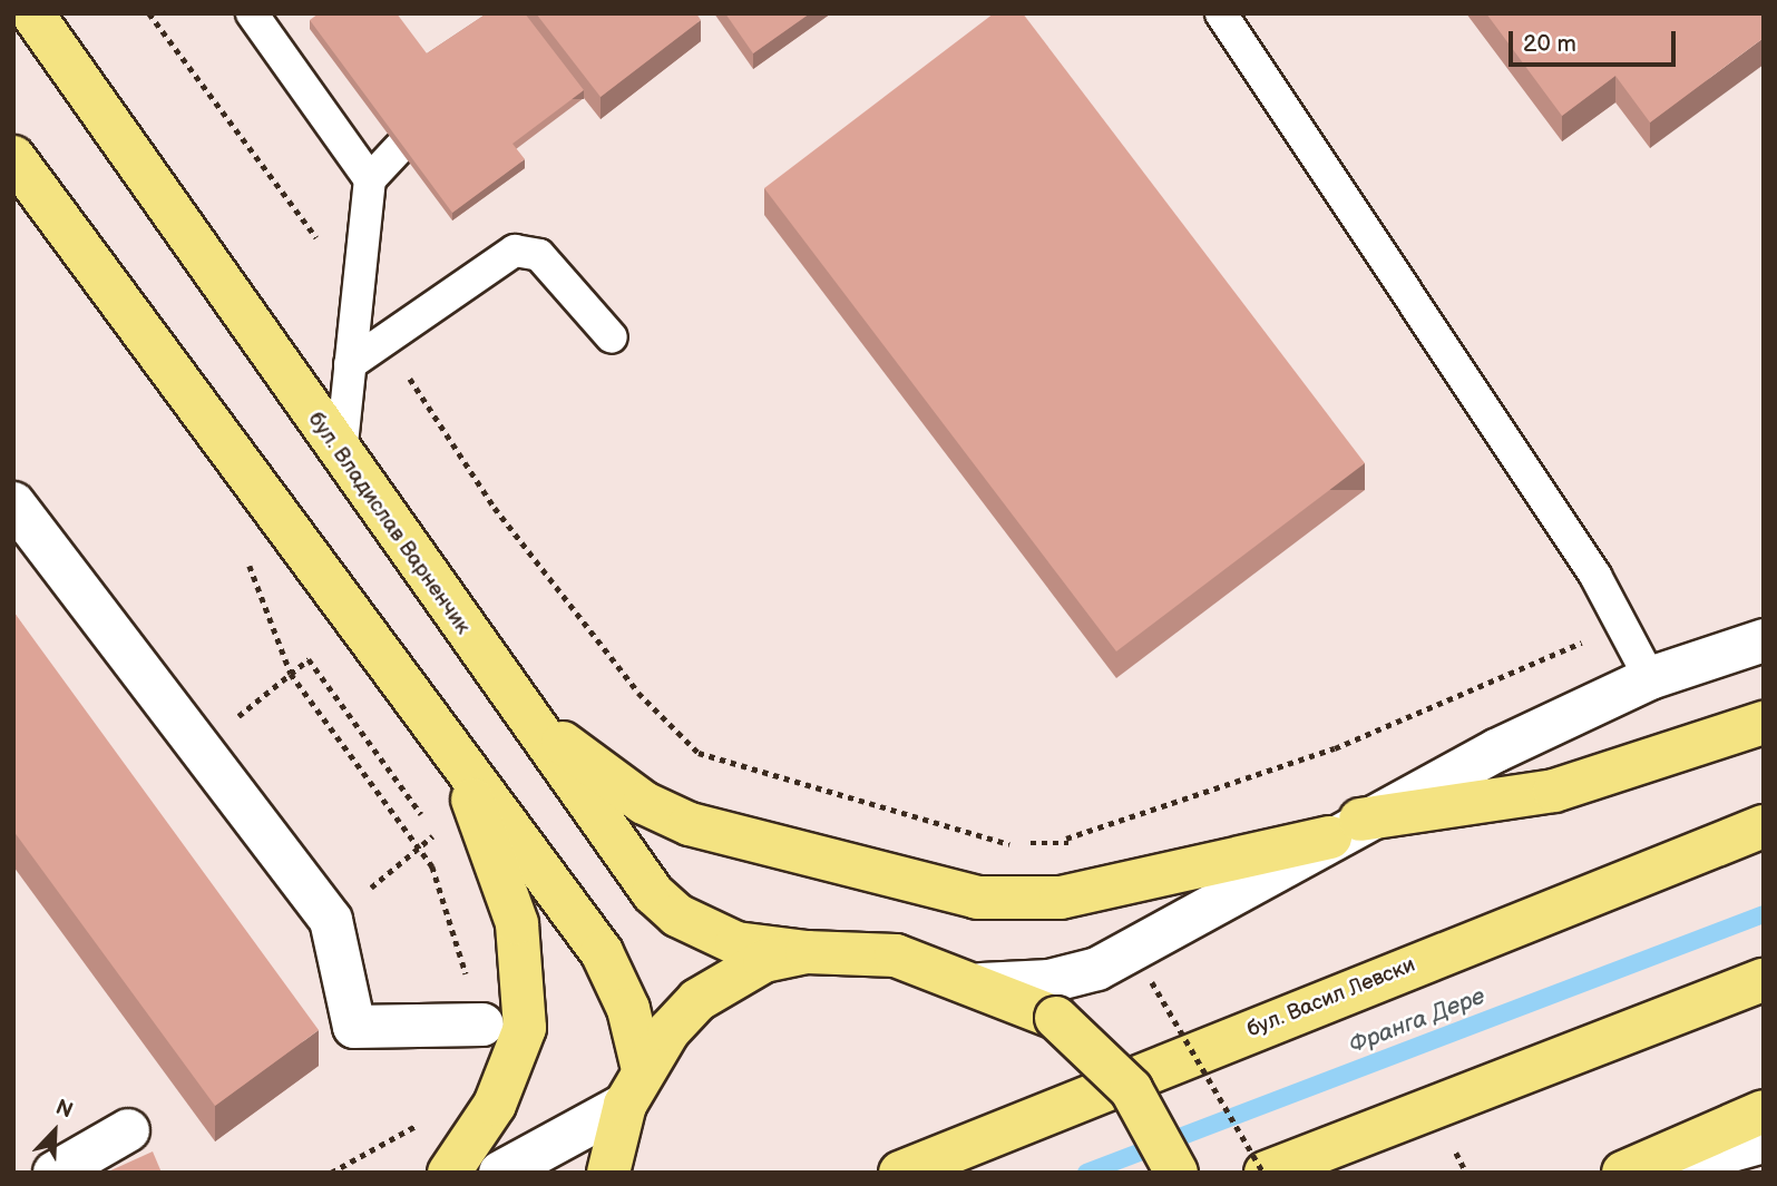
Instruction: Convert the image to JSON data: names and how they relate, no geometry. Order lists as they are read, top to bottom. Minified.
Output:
{"streets":{"main road":["бул. Владислав Варненчик","бул. Васил Левски"]},"water":["Франга Дере"],"scale_bar":"20 m","north":"top right"}
